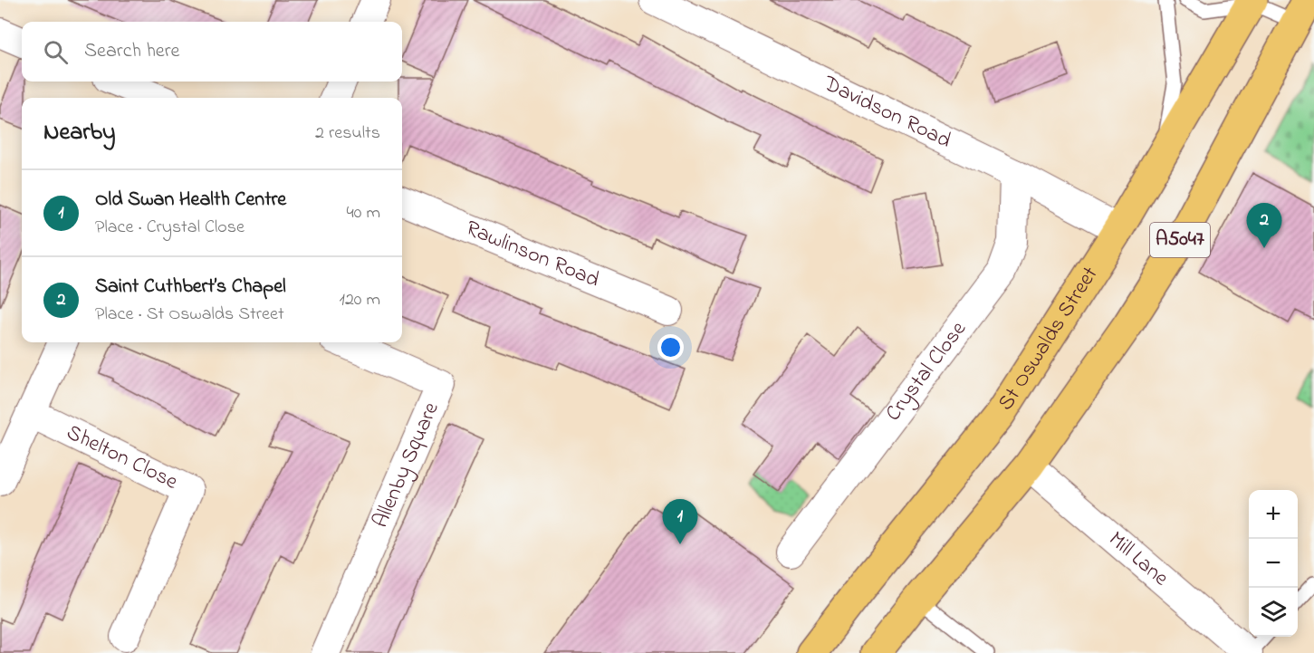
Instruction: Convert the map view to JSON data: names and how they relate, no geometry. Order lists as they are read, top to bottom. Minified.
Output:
{"streets":{"main road":["A5047","St Oswalds Street"],"street":["Davidson Road","Rawlinson Road","Crystal Close","Shelton Close","Allenby Square","Mill Lane"]},"crossings":[["Davidson Road","St Oswalds Street"],["Davidson Road","Crystal Close"],["A5047","Mill Lane"]],"page":{"search":"Search here","heading":["Nearby","2 results"],"list":[{"mark":"1","name":"Old Swan Health Centre","note":"Place · Crystal Close","value":"40 m"},{"mark":"2","name":"Saint Cuthbert’s Chapel","note":"Place · St Oswalds Street","value":"120 m"}],"pins":["2","1"],"map_buttons":["+","−"]}}
